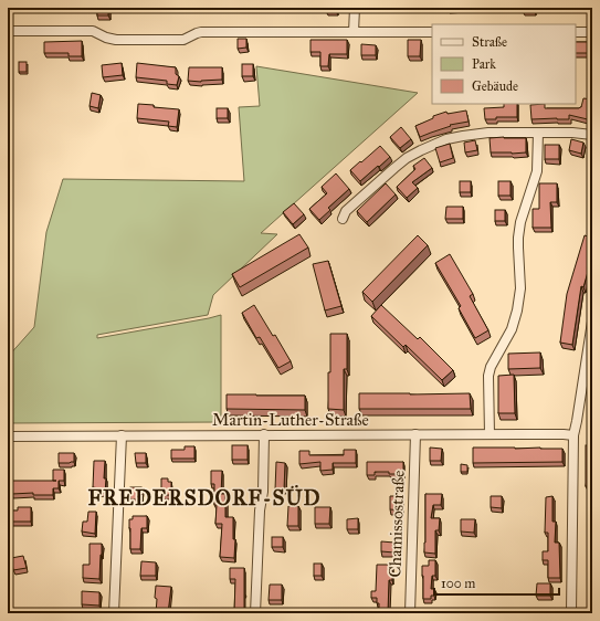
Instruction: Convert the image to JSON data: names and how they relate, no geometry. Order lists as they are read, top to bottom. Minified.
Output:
{"streets":{"street":["Martin-Luther-Straße","Chamissostraße"]},"crossings":[["Martin-Luther-Straße","Chamissostraße"]],"districts":["FREDERSDORF-SÜD"],"legend":["Straße","Park","Gebäude"],"scale_bar":"100 m"}
